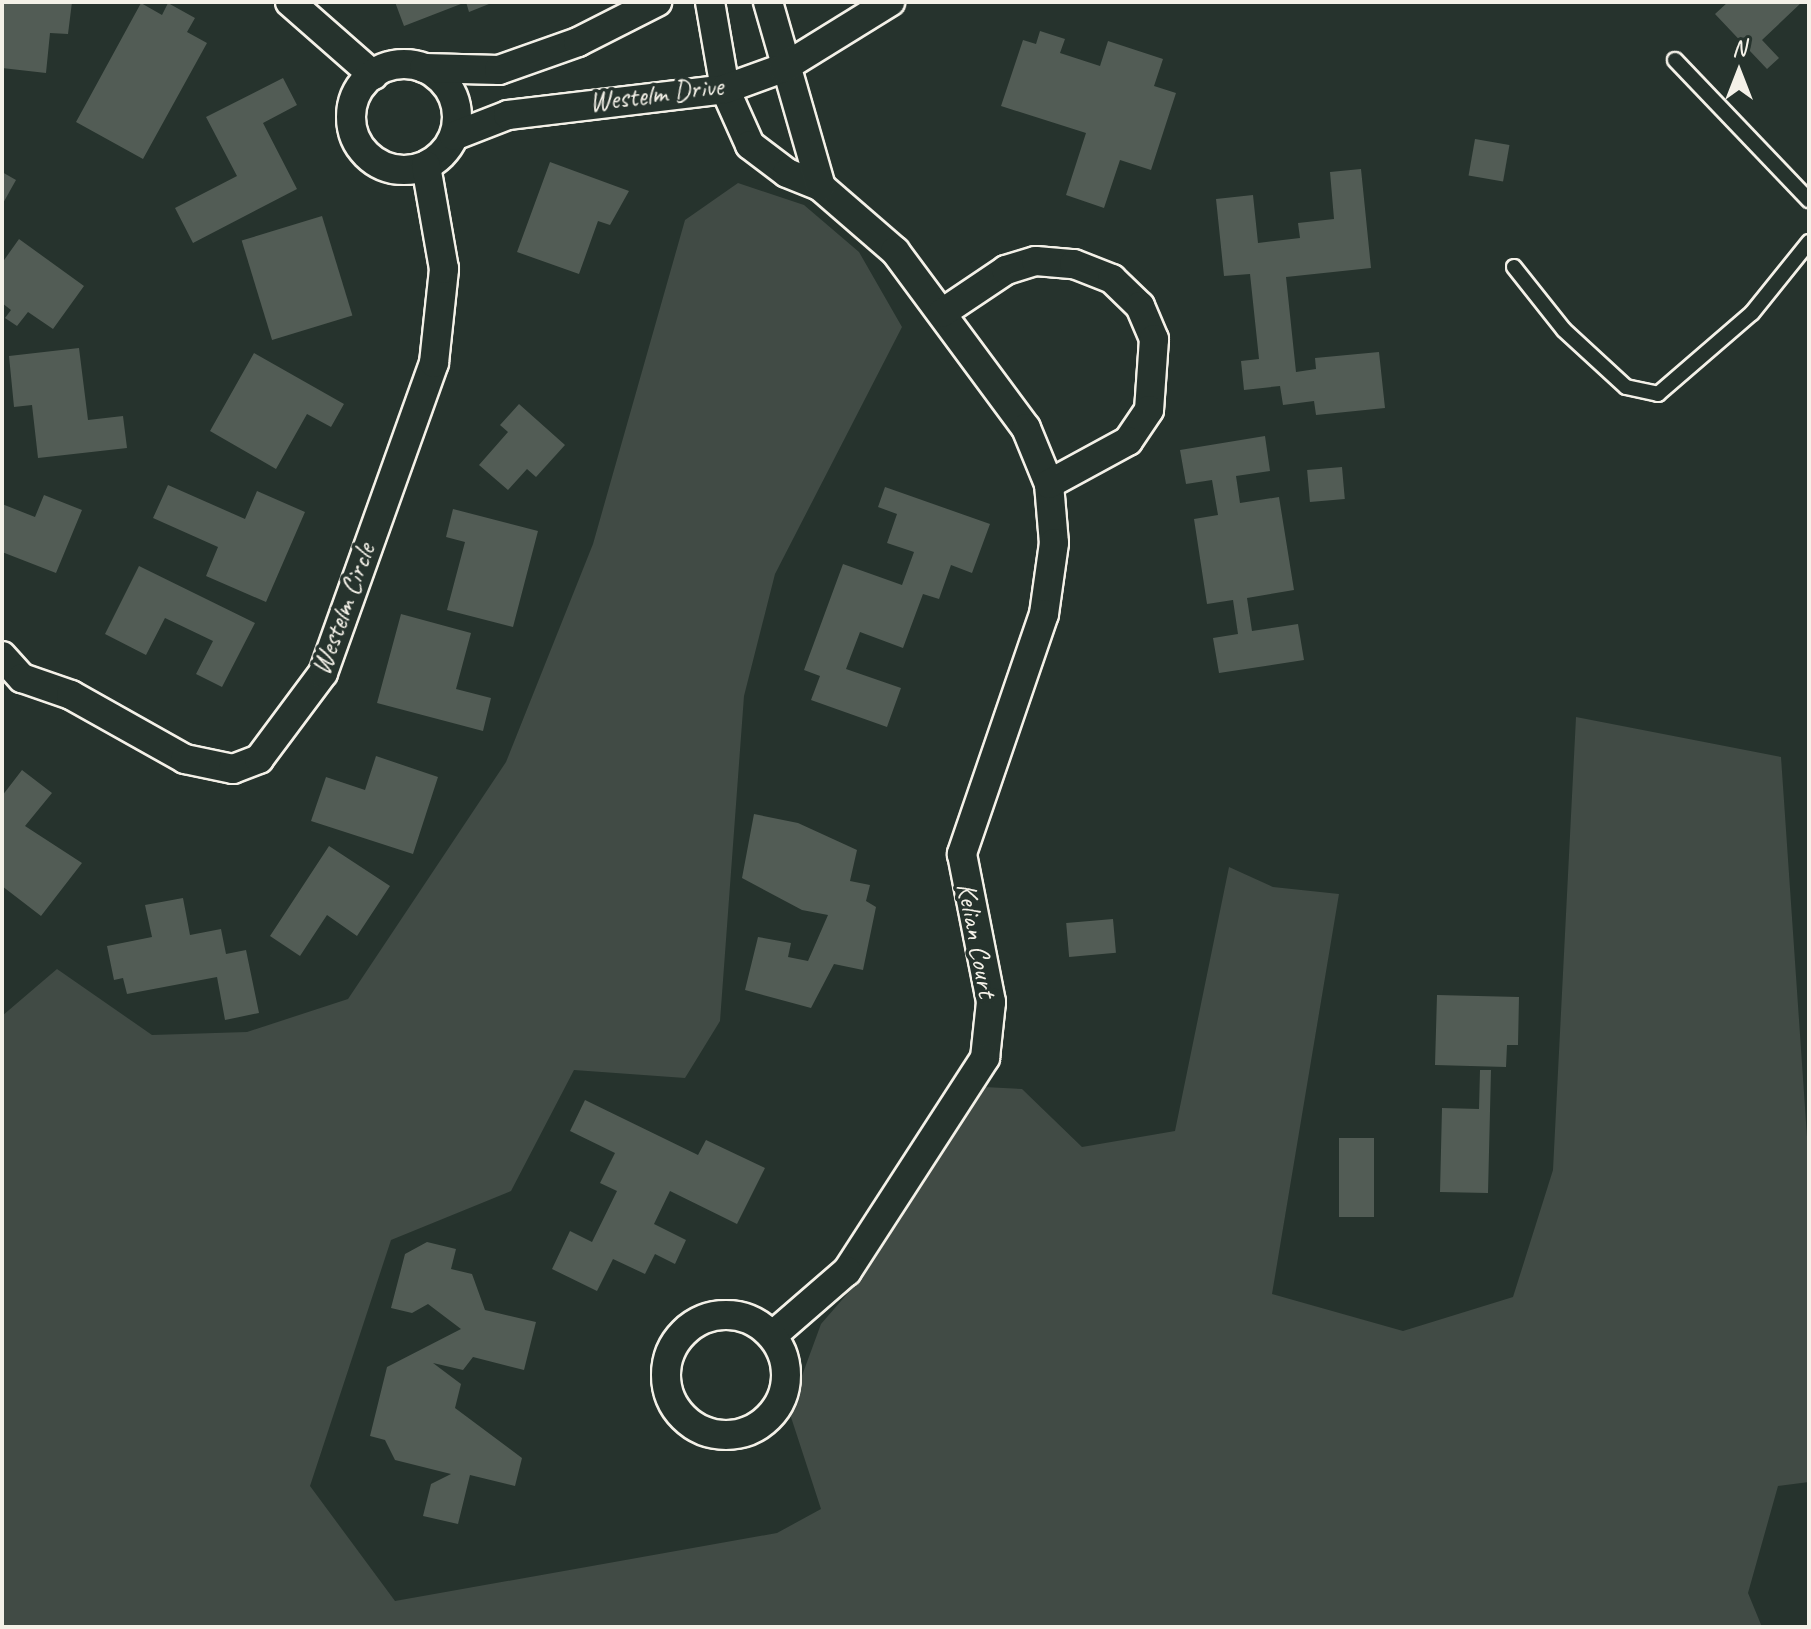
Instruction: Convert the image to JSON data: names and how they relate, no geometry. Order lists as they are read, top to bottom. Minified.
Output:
{"streets":{"street":["Westelm Drive","Westelm Circle","Kelian Court"]},"crossings":[["Westelm Drive","Westelm Circle"],["Westelm Drive","Kelian Court"]],"north":"top"}
